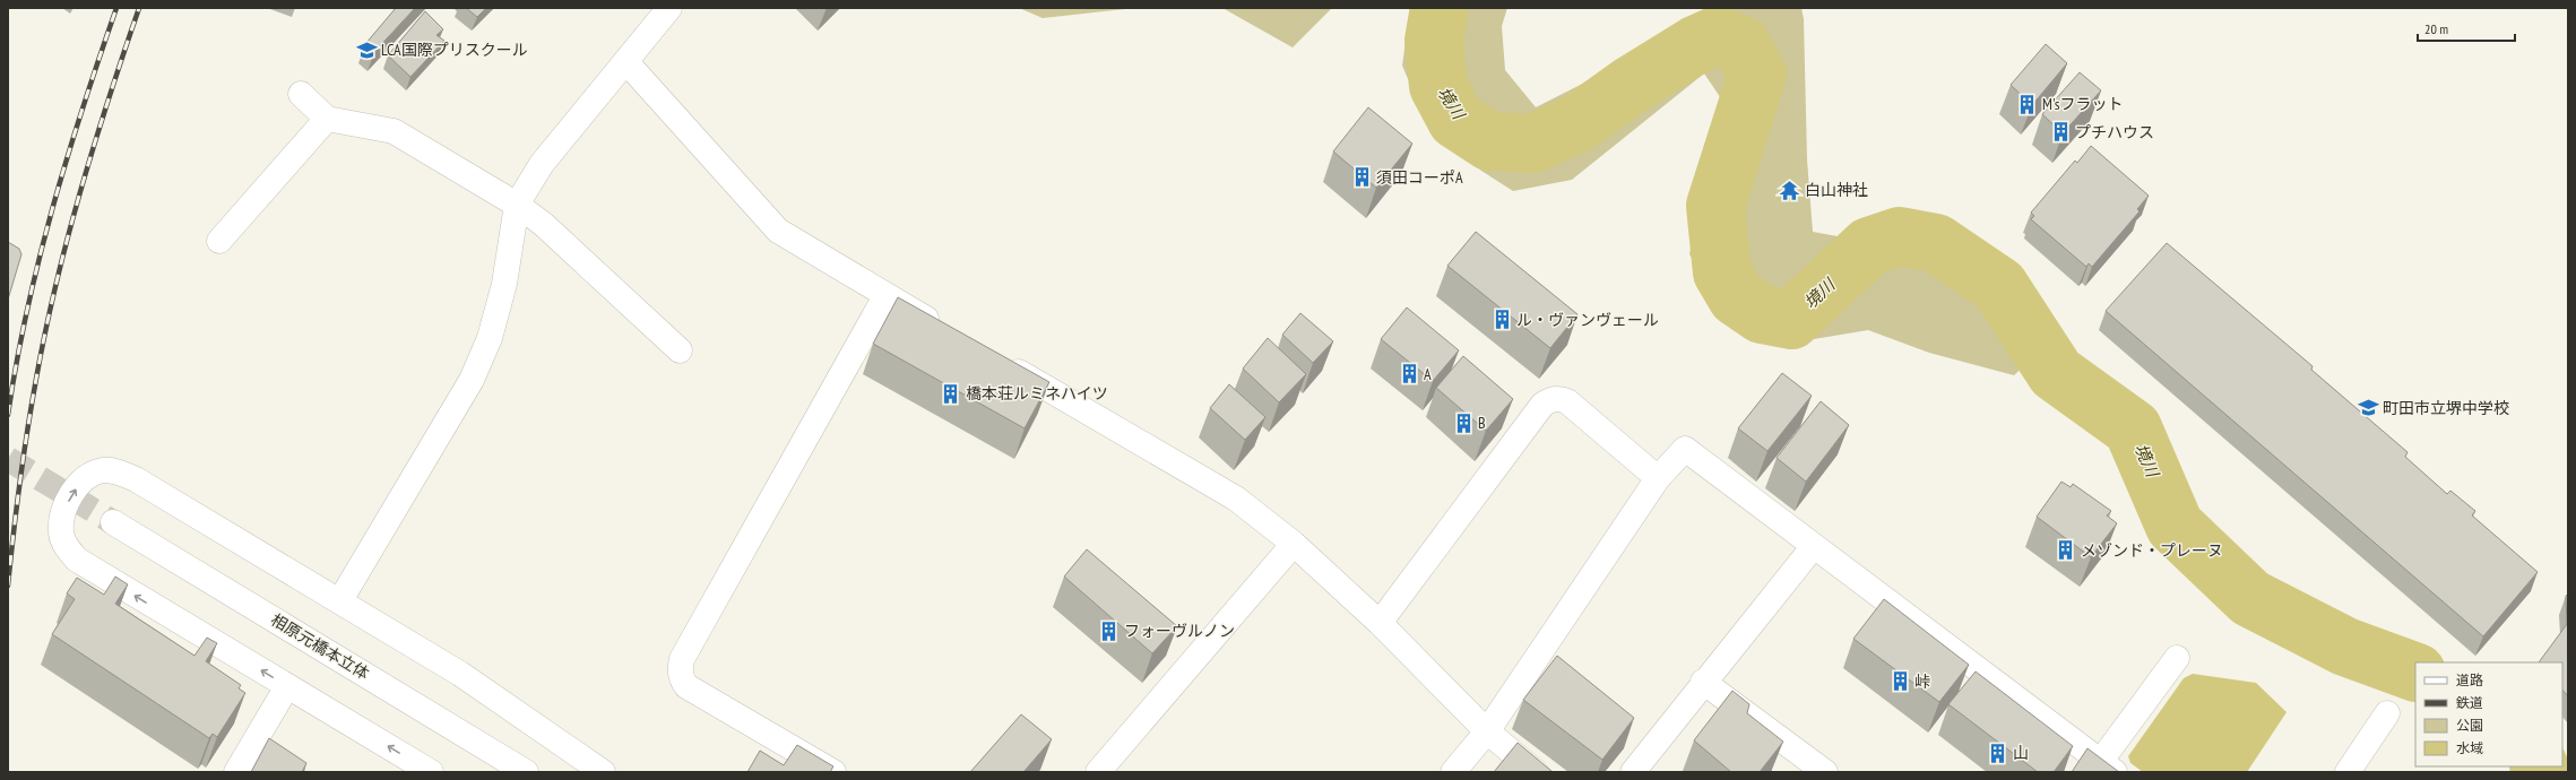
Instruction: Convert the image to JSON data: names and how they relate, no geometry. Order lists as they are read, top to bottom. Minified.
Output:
{"streets":{"street":["相原元橋本立体"]},"water":["境川"],"places":{"school or university":["LCA国際プリスクール","町田市立堺中学校"],"building":["M'sフラット","プチハウス","須田コーポA","ル・ヴァンヴェール","A","橋本荘ルミネハイツ","B","メゾンド・プレーヌ","フォーヴルノン","峠","山"],"temple":["白山神社"]},"legend":["道路","鉄道","公園","水域"],"scale_bar":"20 m"}
